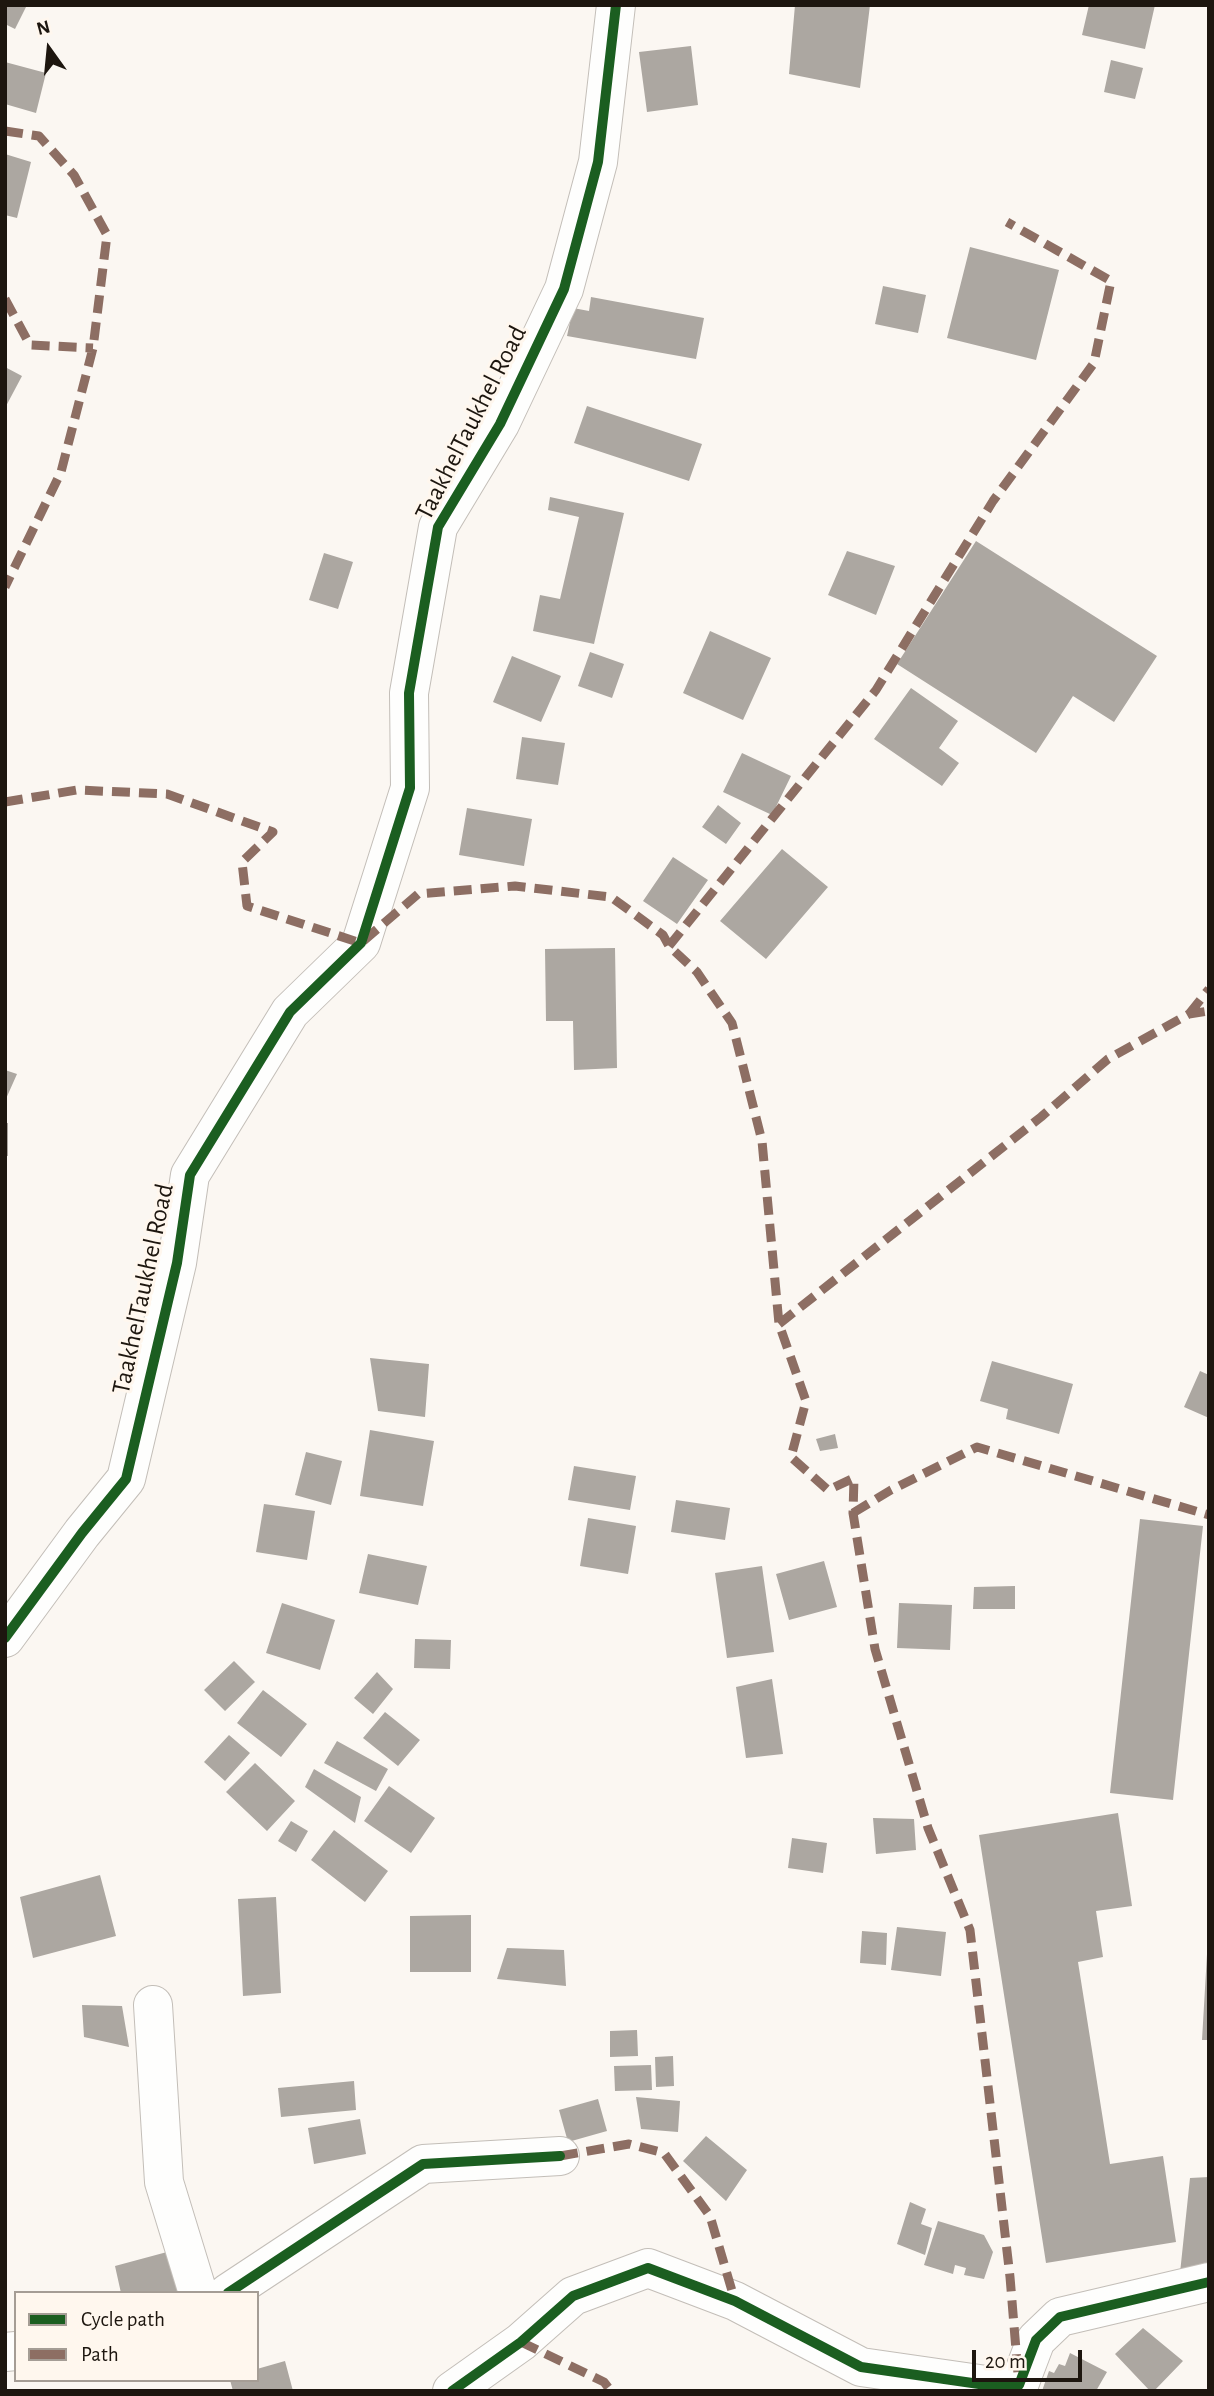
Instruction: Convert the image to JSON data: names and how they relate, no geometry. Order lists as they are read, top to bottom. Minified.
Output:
{"streets":{"street":["TaakhelTaukhel Road"]},"legend":["Cycle path","Path"],"scale_bar":"20 m","north":"top"}
